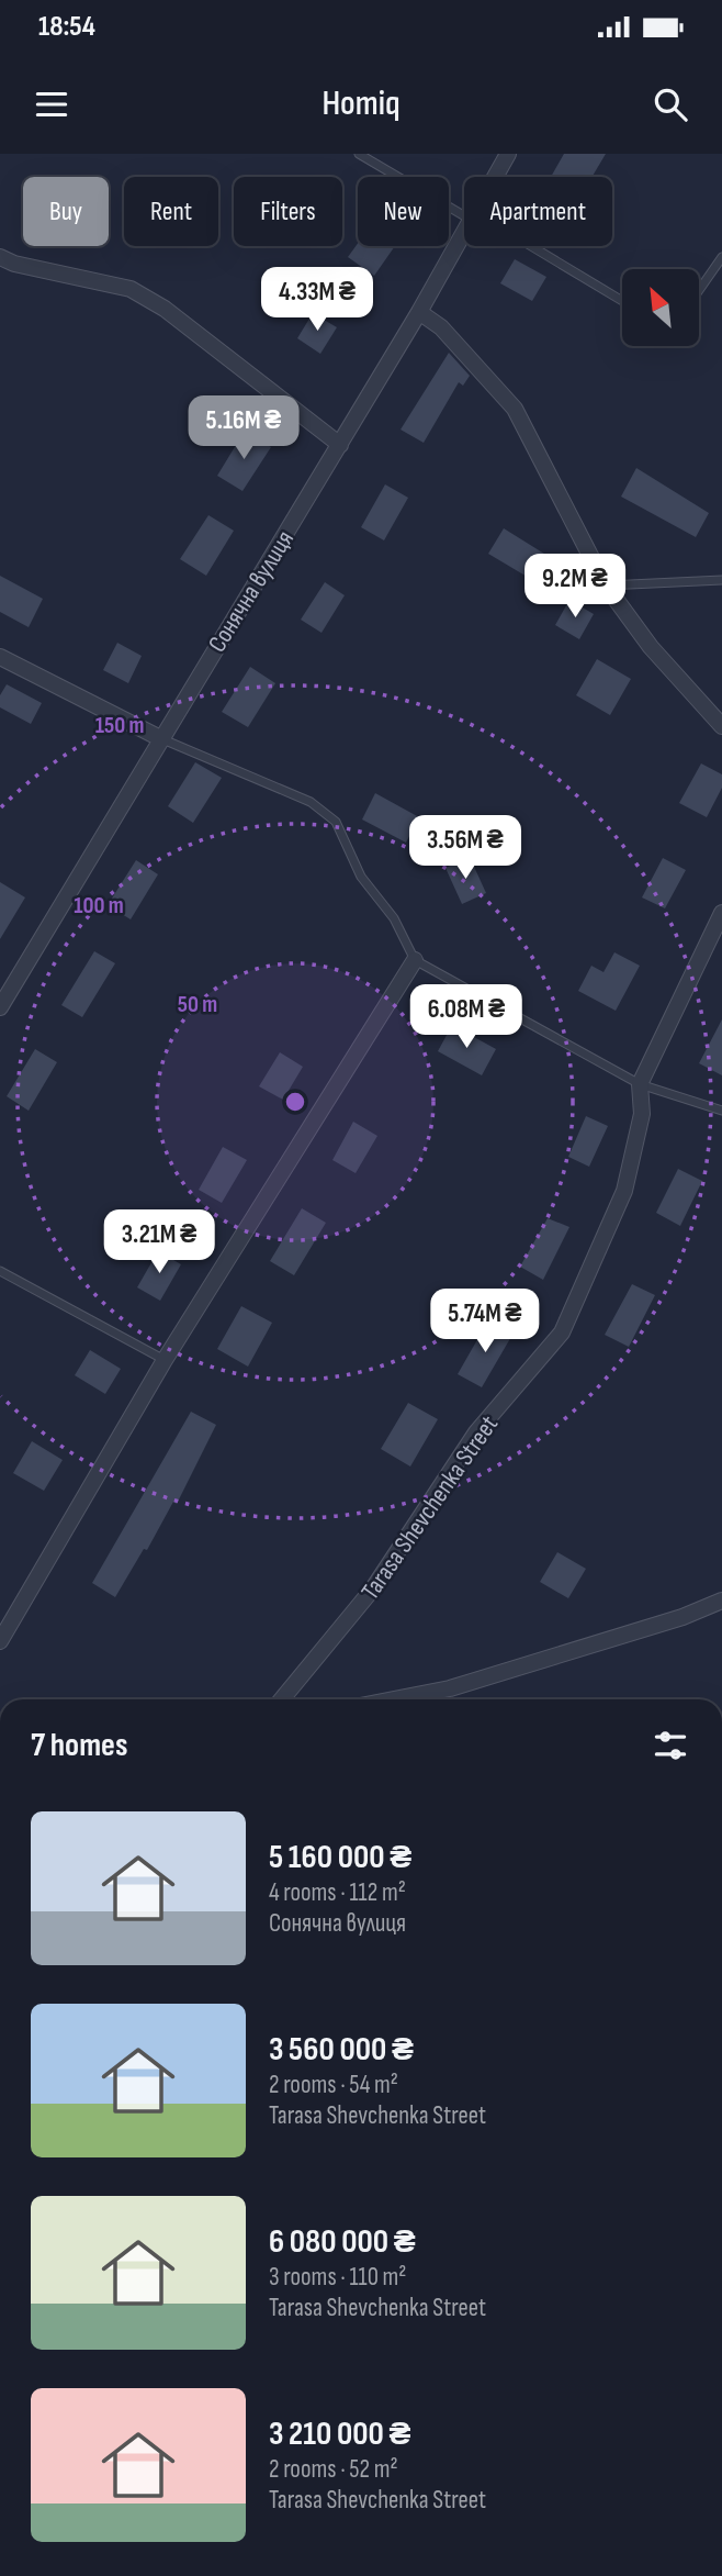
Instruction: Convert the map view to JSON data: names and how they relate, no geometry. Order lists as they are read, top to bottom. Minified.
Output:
{"streets":{"street":["Сонячна вулиця","Tarasa Shevchenka Street"]},"north":"top left","page":{"status":"18:54","header":"Homiq","chip":["Buy","Rent","Filters","New","Apartment"],"price":["4.33M ₴","5.16M ₴","9.2M ₴","3.56M ₴","6.08M ₴","3.21M ₴","5.74M ₴"],"heading":"7 homes","list":[{"name":"5 160 000 ₴","note":"4 rooms · 112 m² · Сонячна вулиця"},{"name":"3 560 000 ₴","note":"2 rooms · 54 m² · Tarasa Shevchenka Street"},{"name":"6 080 000 ₴","note":"3 rooms · 110 m² · Tarasa Shevchenka Street"},{"name":"3 210 000 ₴","note":"2 rooms · 52 m² · Tarasa Shevchenka Street"}]},"rings":["150 m","100 m","50 m"]}
